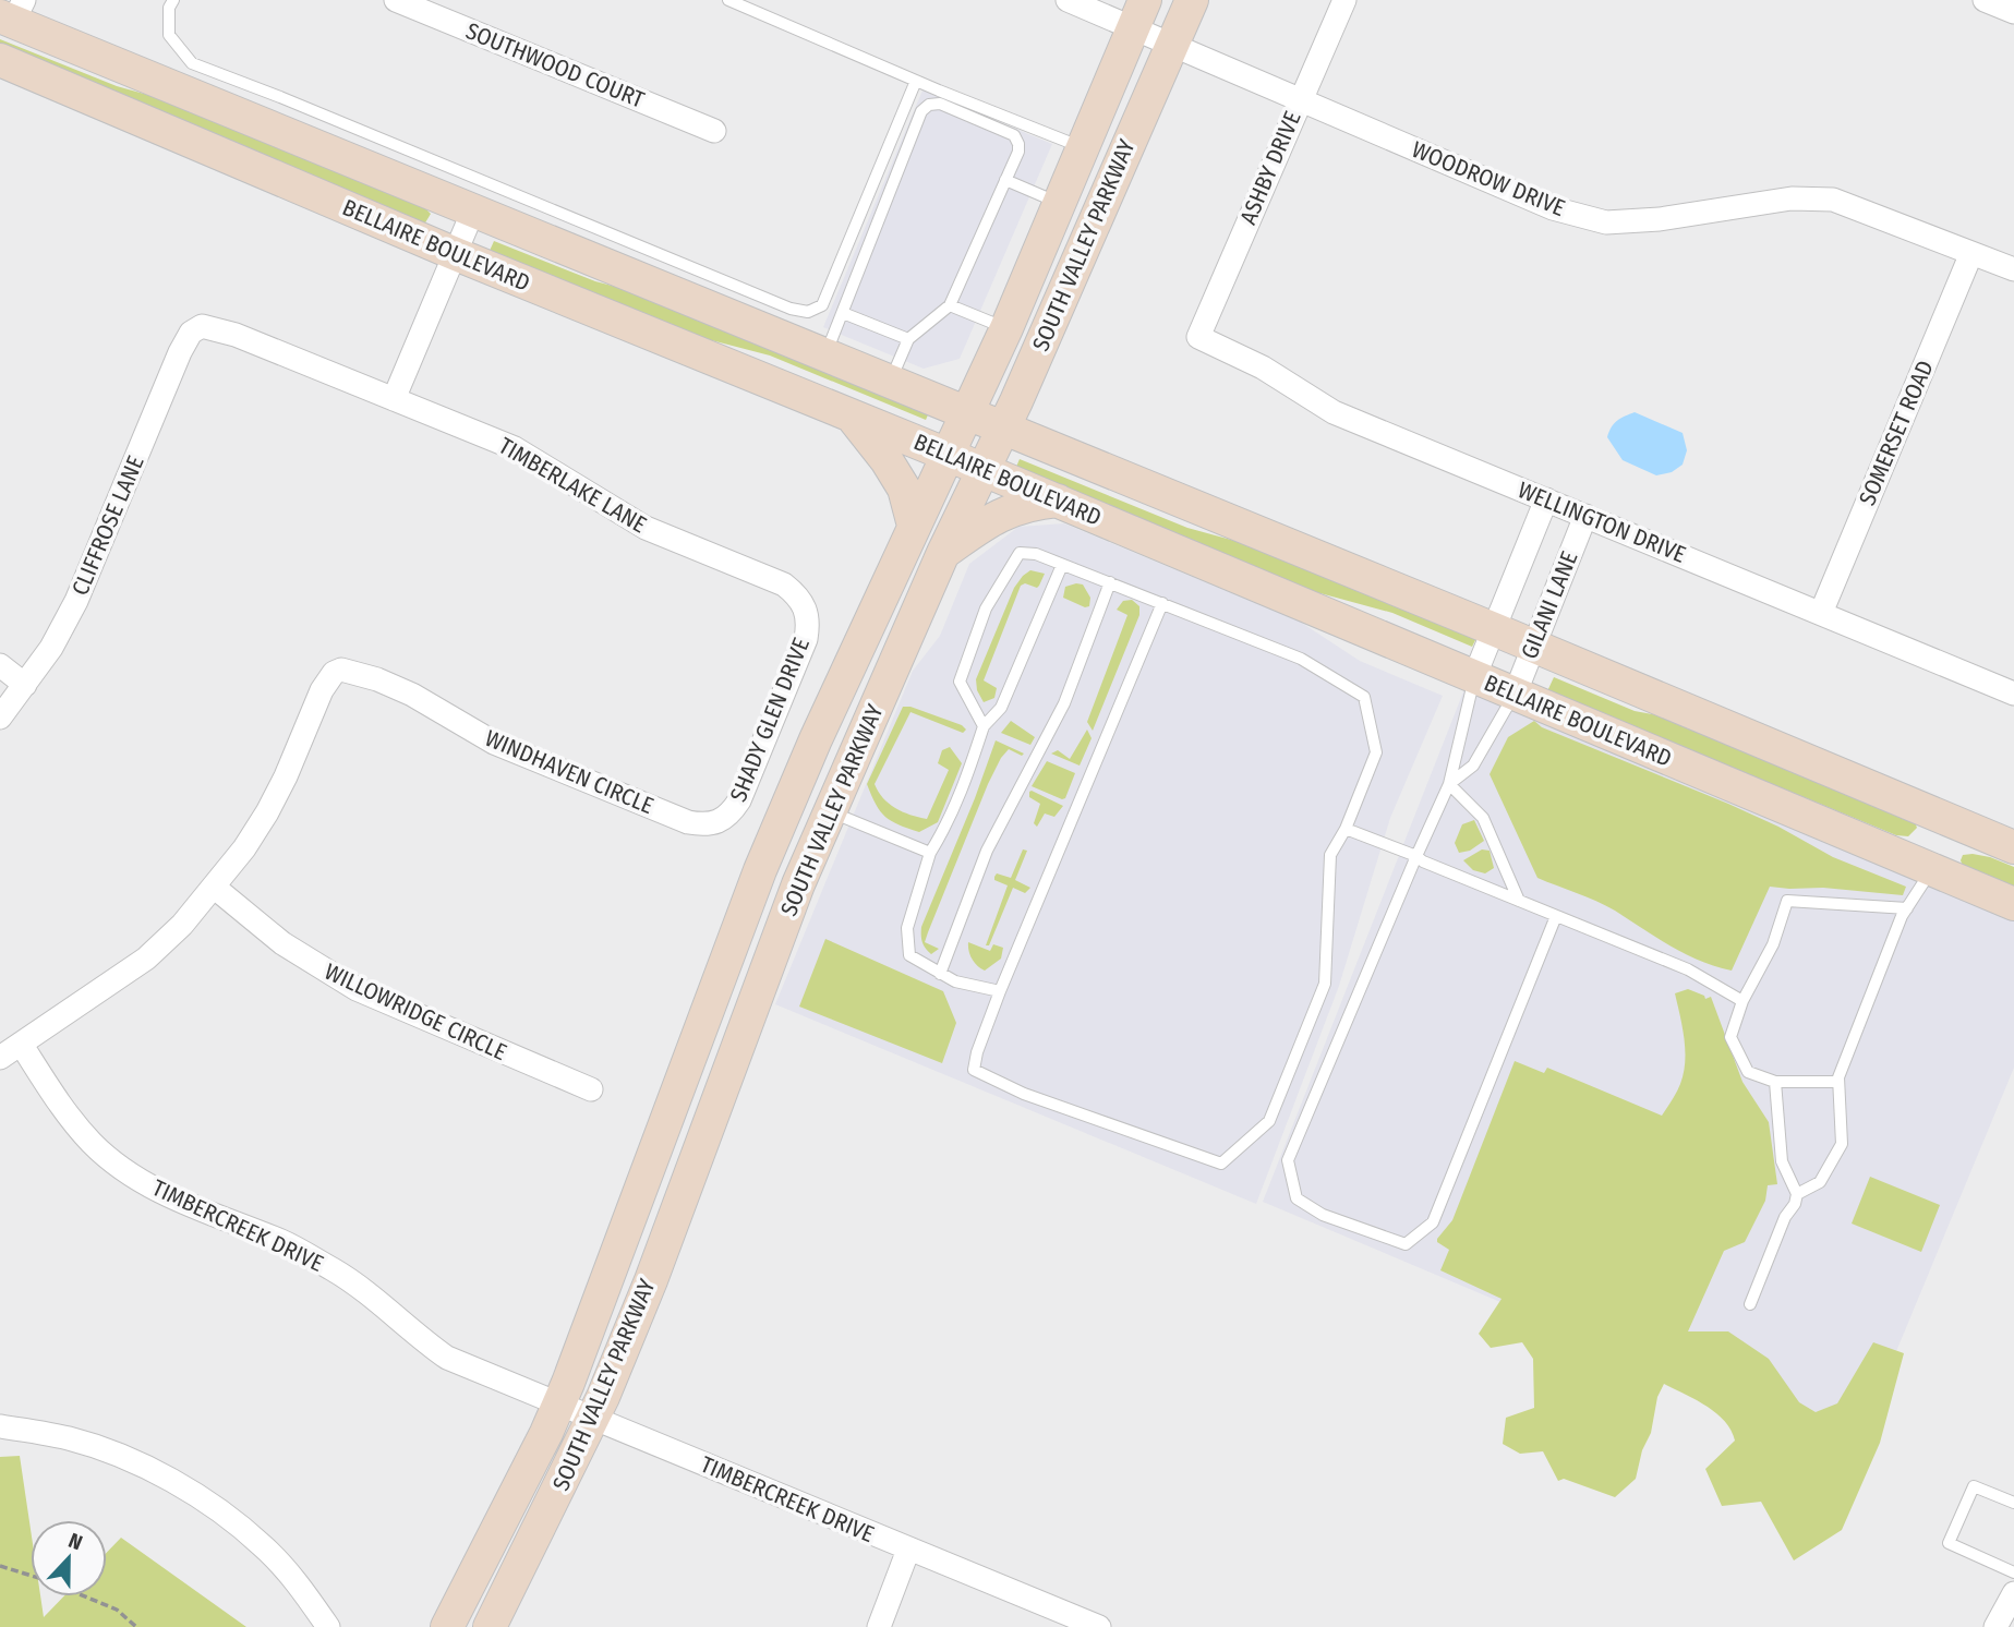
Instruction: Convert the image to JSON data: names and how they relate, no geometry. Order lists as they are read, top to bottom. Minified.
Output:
{"streets":{"main road":["BELLAIRE BOULEVARD","SOUTH VALLEY PARKWAY"],"street":["SOUTHWOOD COURT","ASHBY DRIVE","WOODROW DRIVE","SOMERSET ROAD","TIMBERLAKE LANE","WELLINGTON DRIVE","CLIFFROSE LANE","GILANI LANE","SHADY GLEN DRIVE","WINDHAVEN CIRCLE","WILLOWRIDGE CIRCLE","TIMBERCREEK DRIVE"]},"crossings":[["ASHBY DRIVE","WOODROW DRIVE"],["ASHBY DRIVE","WELLINGTON DRIVE"],["WOODROW DRIVE","SOUTH VALLEY PARKWAY"],["WOODROW DRIVE","SOMERSET ROAD"],["BELLAIRE BOULEVARD","SOUTH VALLEY PARKWAY"],["BELLAIRE BOULEVARD","GILANI LANE"],["SOUTH VALLEY PARKWAY","TIMBERCREEK DRIVE"],["SOMERSET ROAD","WELLINGTON DRIVE"],["TIMBERLAKE LANE","CLIFFROSE LANE"],["TIMBERLAKE LANE","SHADY GLEN DRIVE"],["WELLINGTON DRIVE","GILANI LANE"],["SHADY GLEN DRIVE","WINDHAVEN CIRCLE"],["WINDHAVEN CIRCLE","WILLOWRIDGE CIRCLE"]],"north":"top"}
